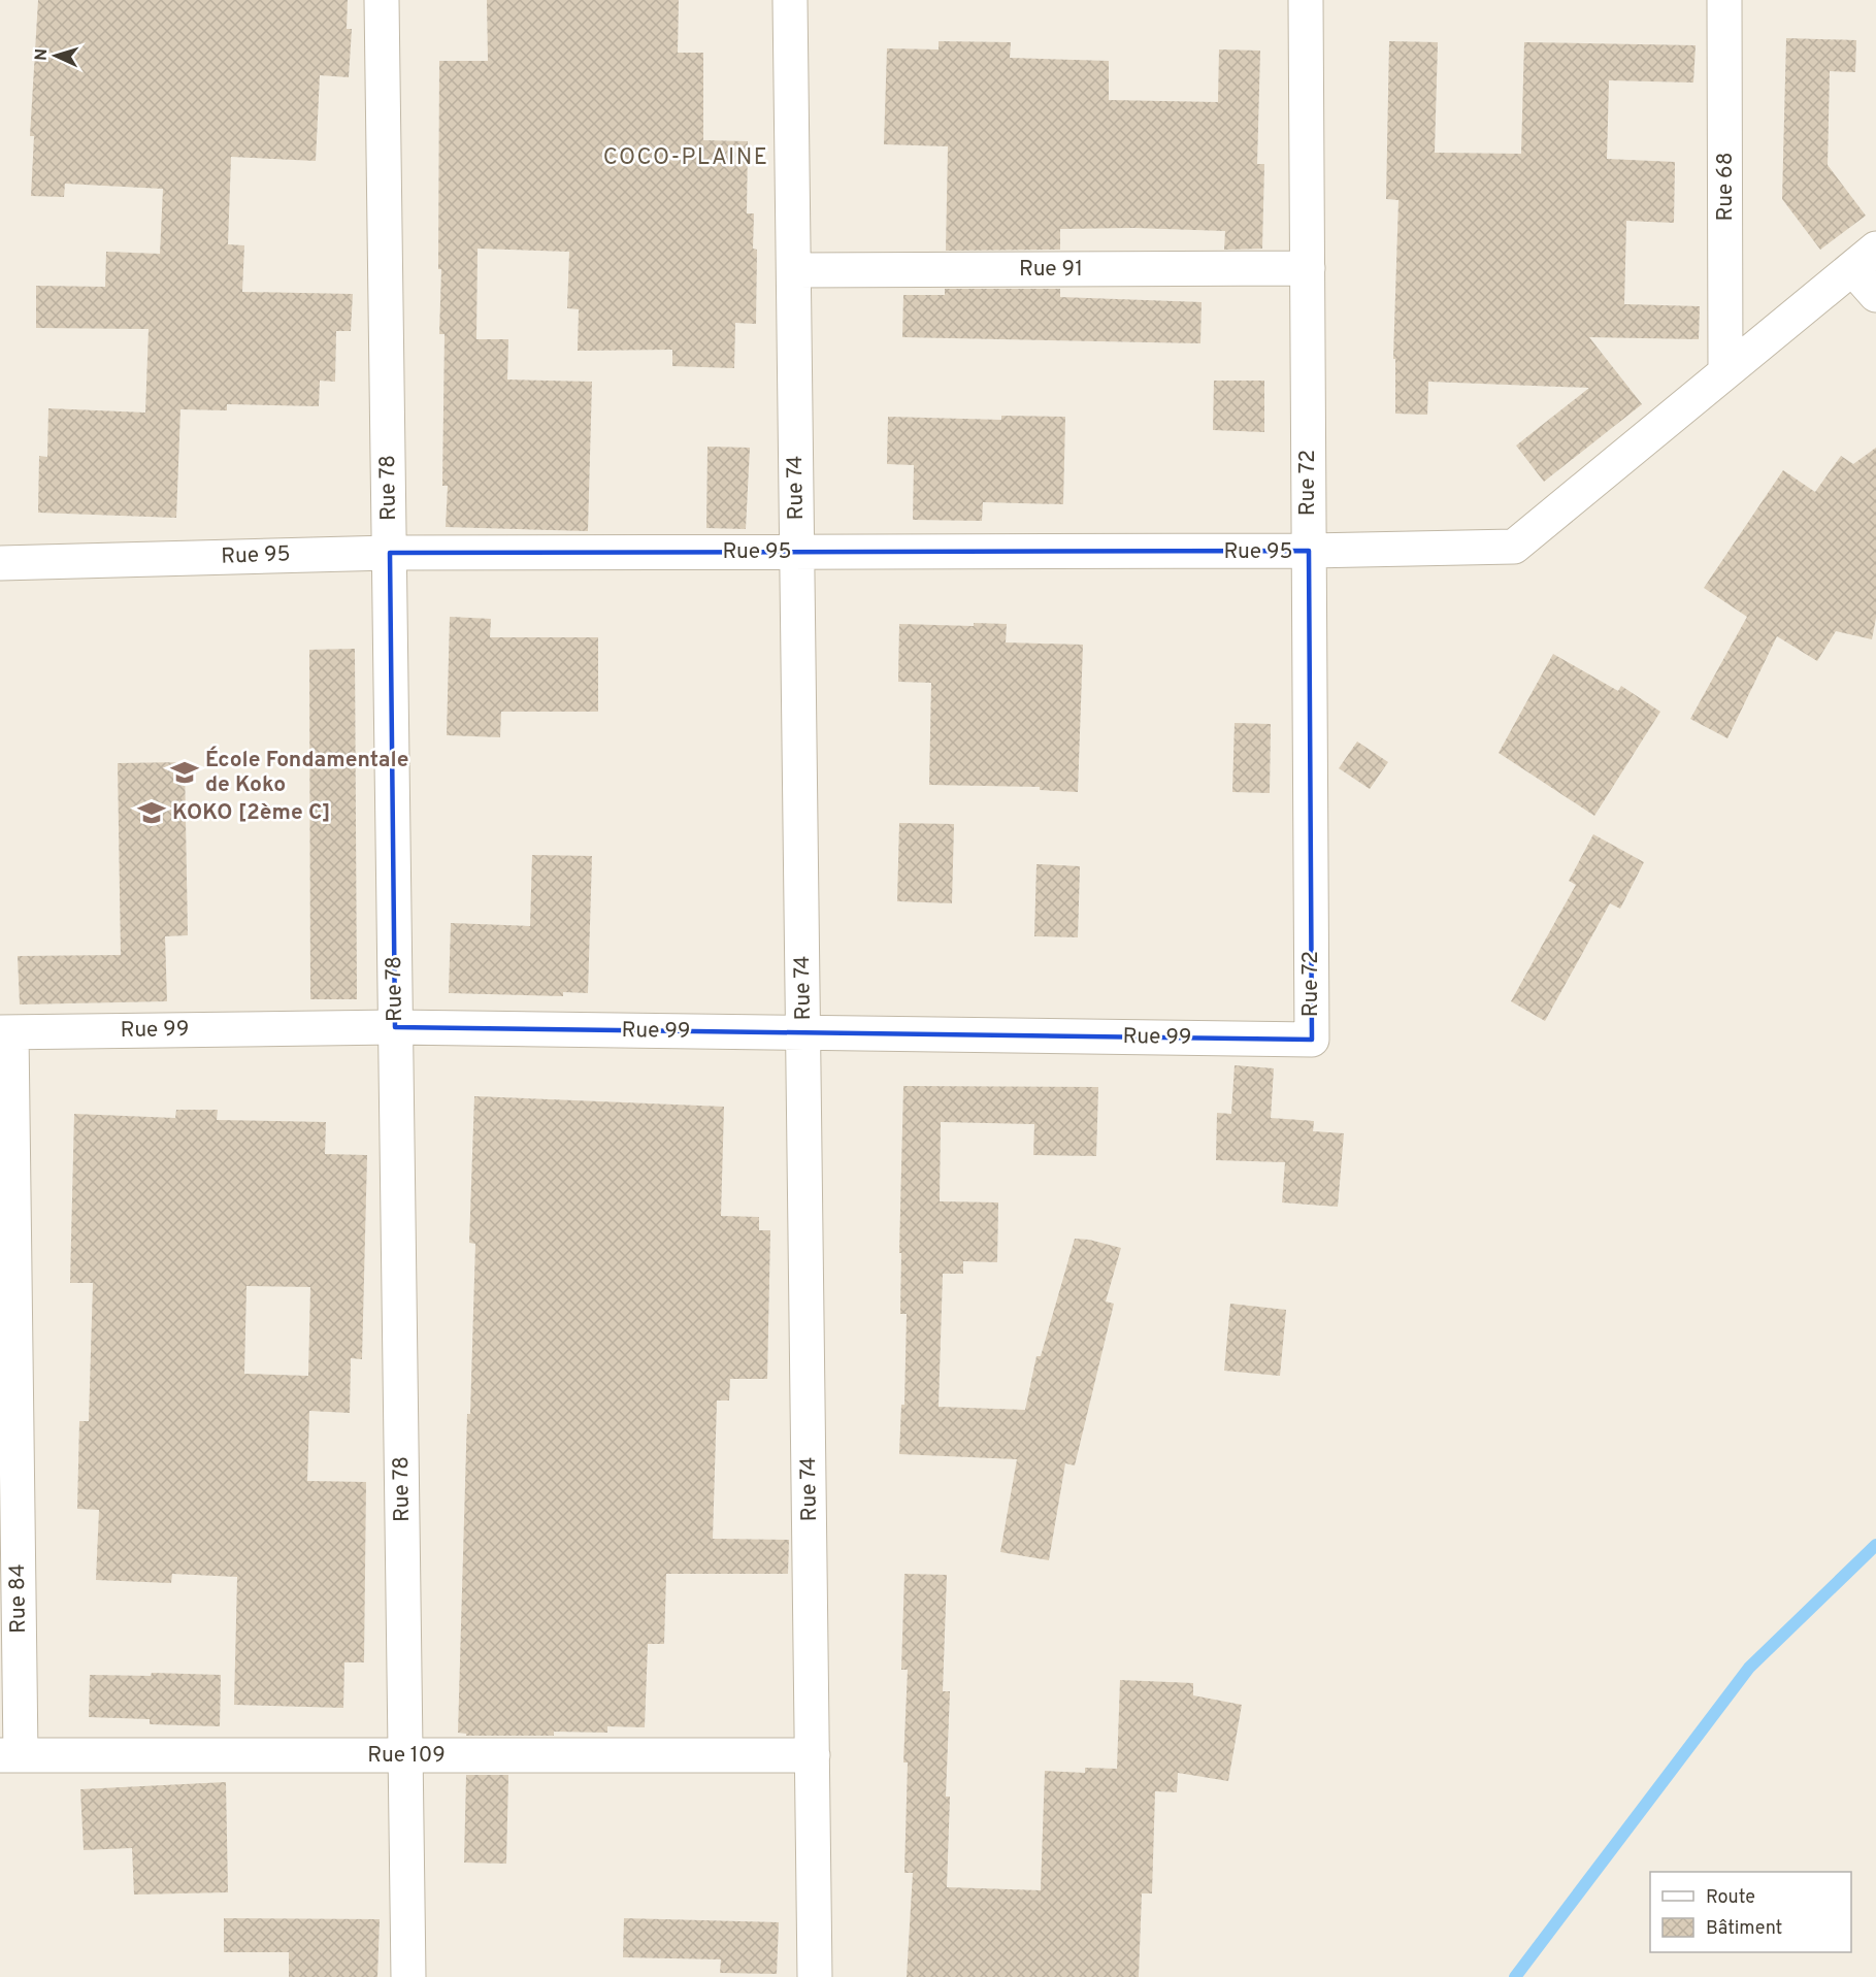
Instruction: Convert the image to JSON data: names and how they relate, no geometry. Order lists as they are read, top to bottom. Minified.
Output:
{"streets":{"street":["Rue 68","Rue 91","Rue 72","Rue 78","Rue 74","Rue 95","Rue 99","Rue 84","Rue 109"]},"crossings":[["Rue 68","Rue 95"],["Rue 91","Rue 72"],["Rue 91","Rue 74"],["Rue 72","Rue 95"],["Rue 72","Rue 99"],["Rue 78","Rue 95"],["Rue 78","Rue 99"],["Rue 78","Rue 109"],["Rue 74","Rue 95"],["Rue 74","Rue 99"],["Rue 74","Rue 109"],["Rue 99","Rue 84"],["Rue 84","Rue 109"]],"districts":["COCO-PLAINE"],"places":{"school or university":["École Fondamentale de Koko","KOKO [2ème C]"]},"legend":["Route","Bâtiment"],"north":"left"}
